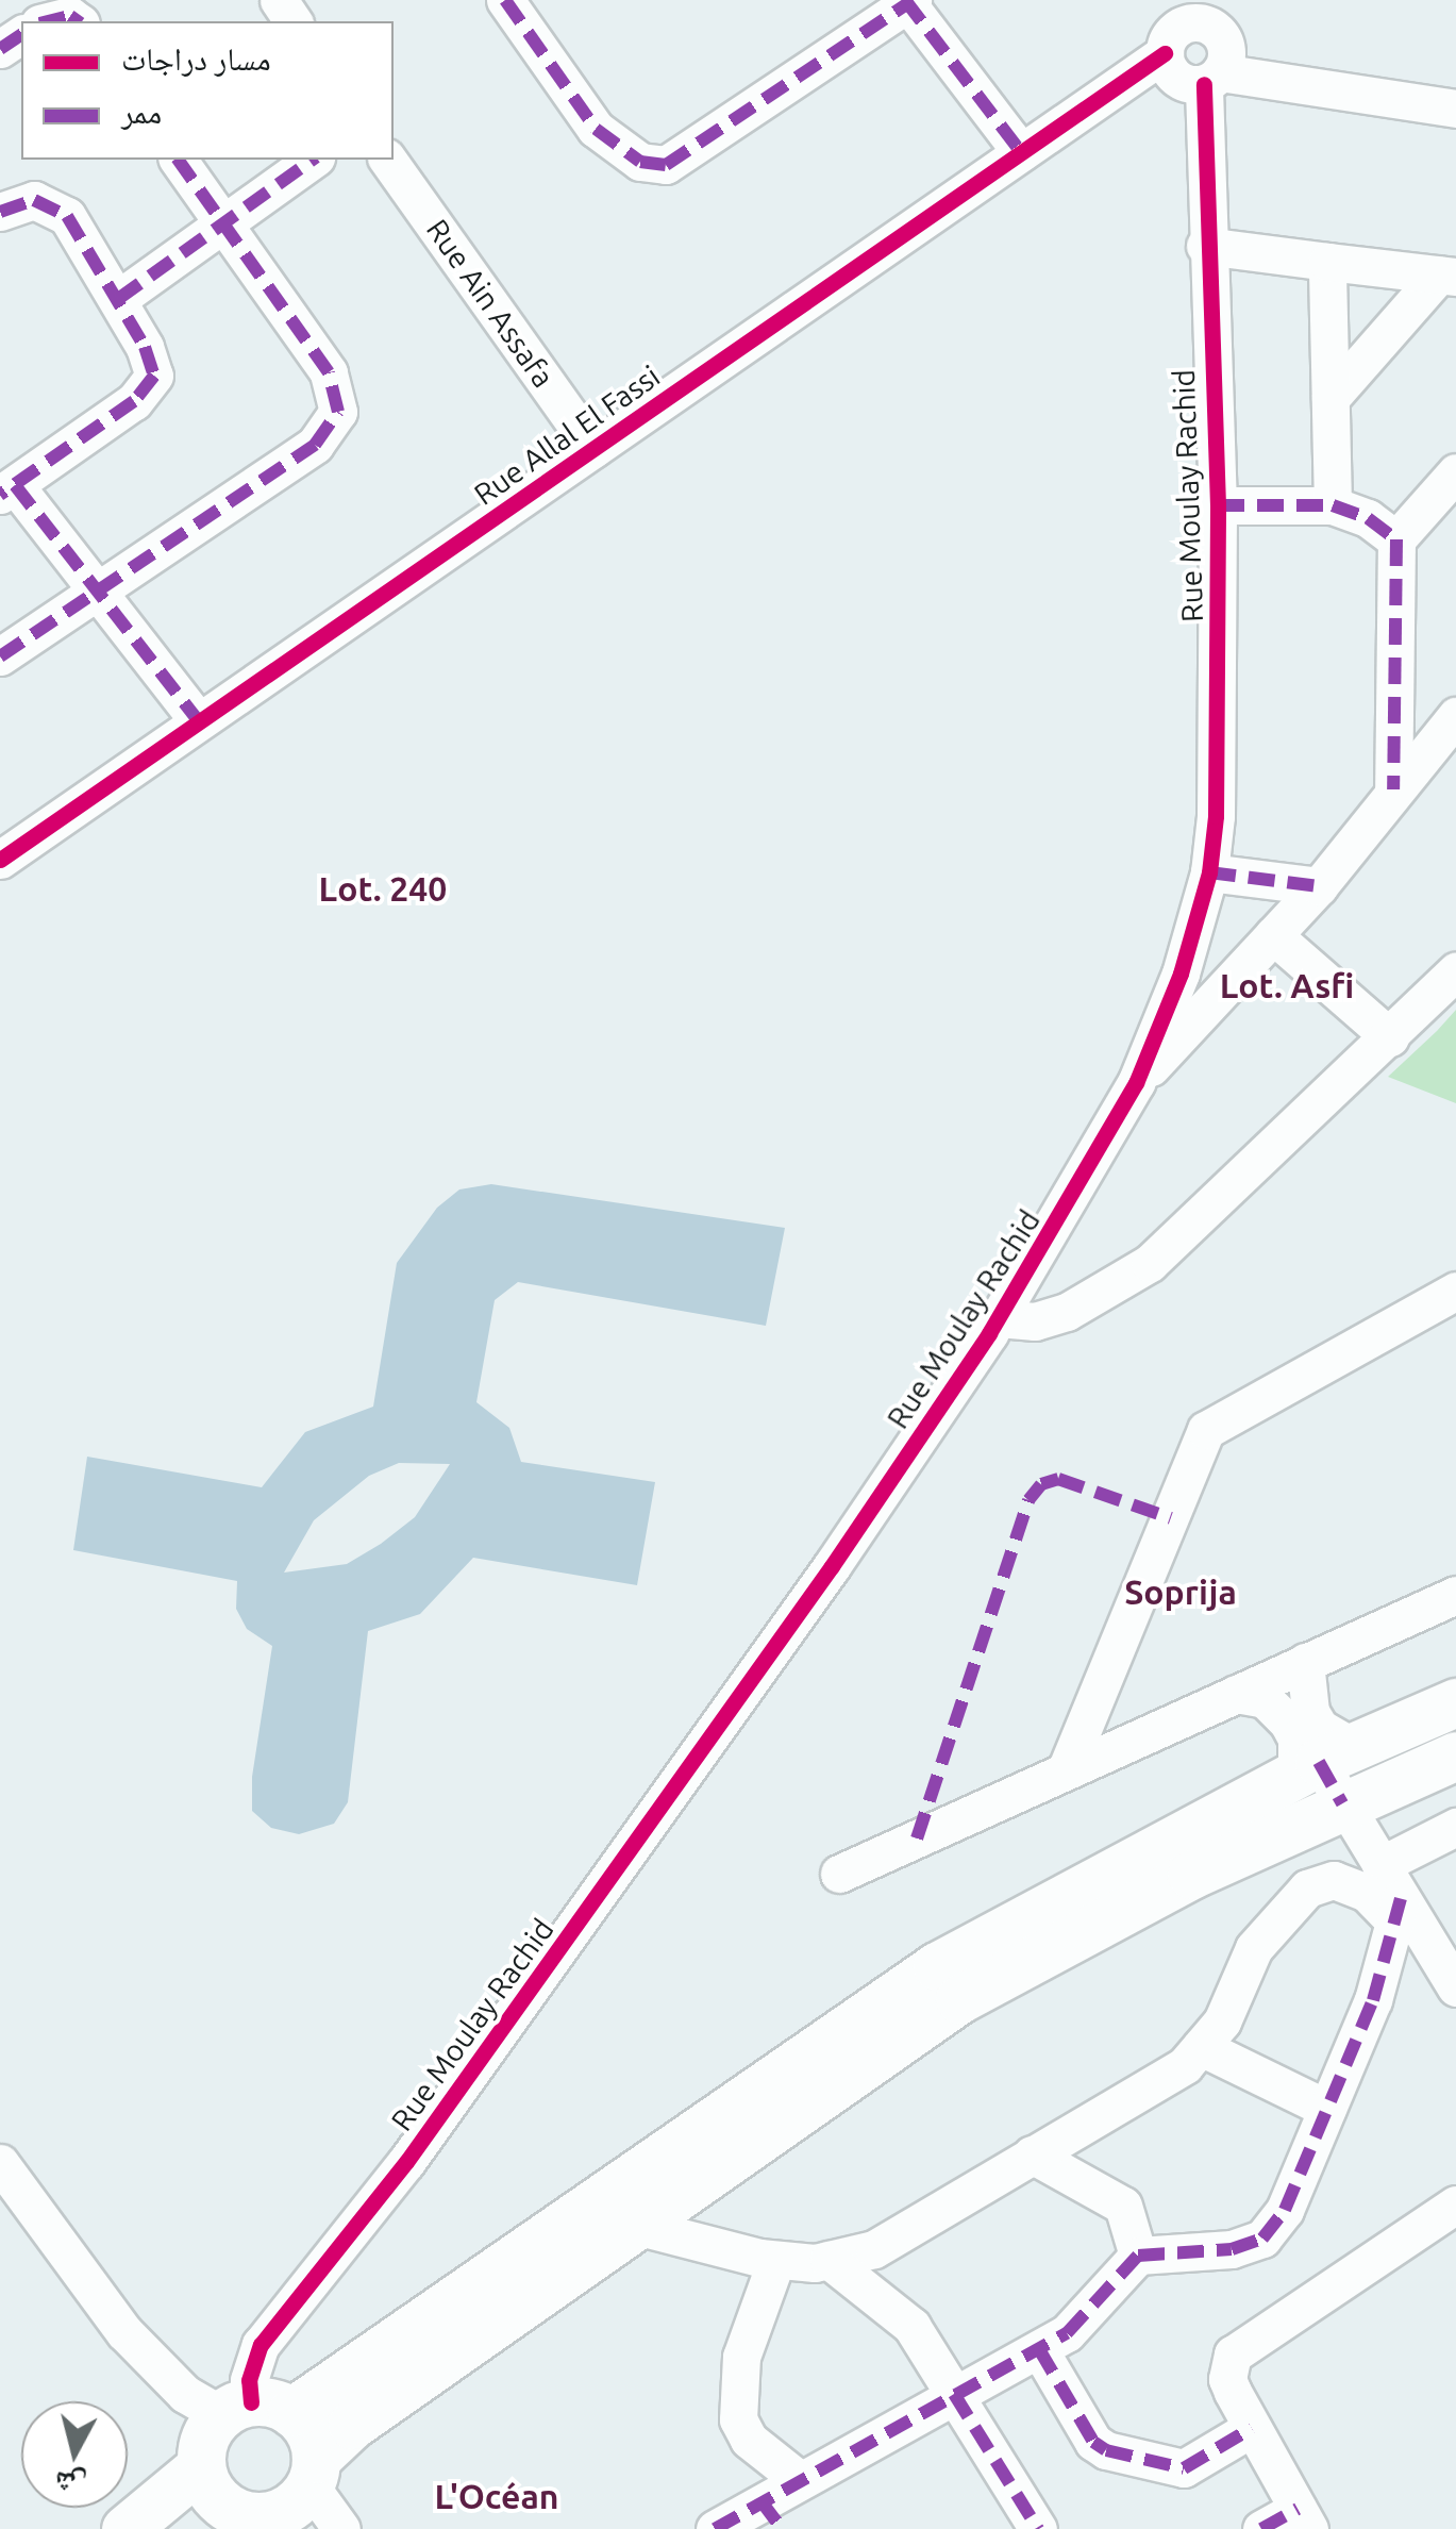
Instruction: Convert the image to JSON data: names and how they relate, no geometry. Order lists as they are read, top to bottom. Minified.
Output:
{"streets":{"street":["Rue Ain Assafa","Rue Allal El Fassi","Rue Moulay Rachid"]},"crossings":[["Rue Ain Assafa","Rue Allal El Fassi"],["Rue Allal El Fassi","Rue Moulay Rachid"]],"districts":["Lot. 240","Lot. Asfi","Soprija","L'Océan"],"legend":["مسار دراجات","ممر"],"north":"bottom"}
